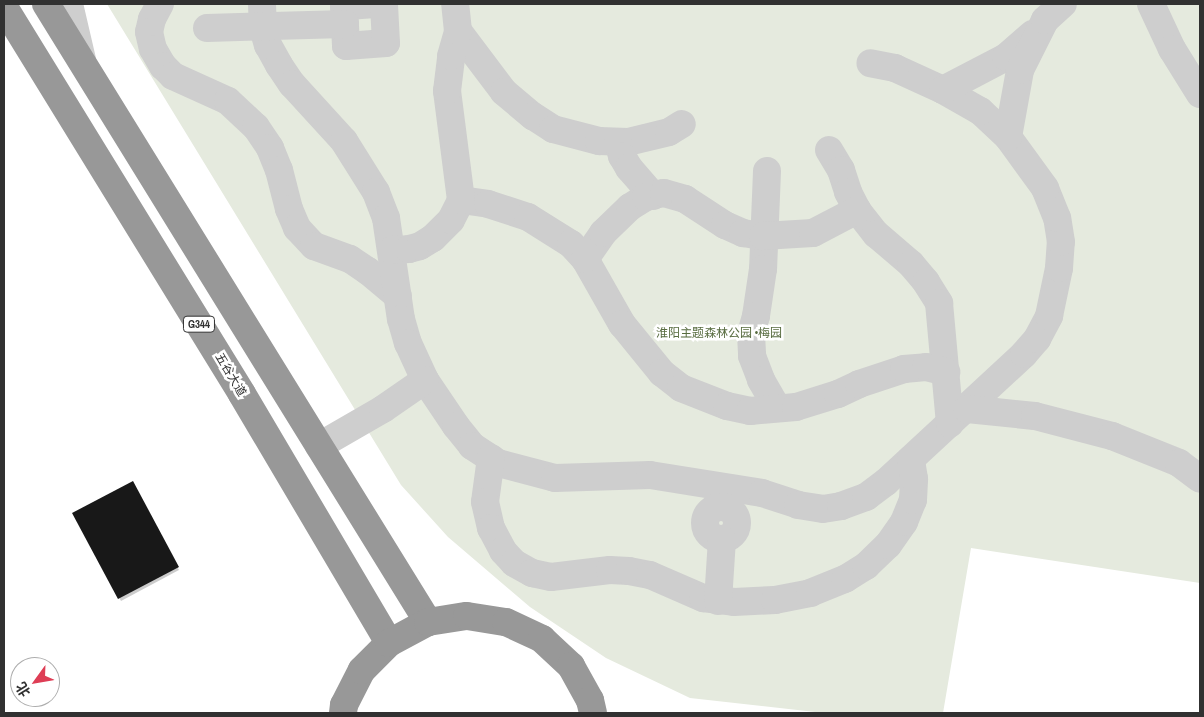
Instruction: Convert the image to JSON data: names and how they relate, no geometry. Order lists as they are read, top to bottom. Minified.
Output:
{"streets":{"highway":["G344","五谷大道"]},"parks":["淮阳主题森林公园 •梅园"],"north":"bottom left"}
